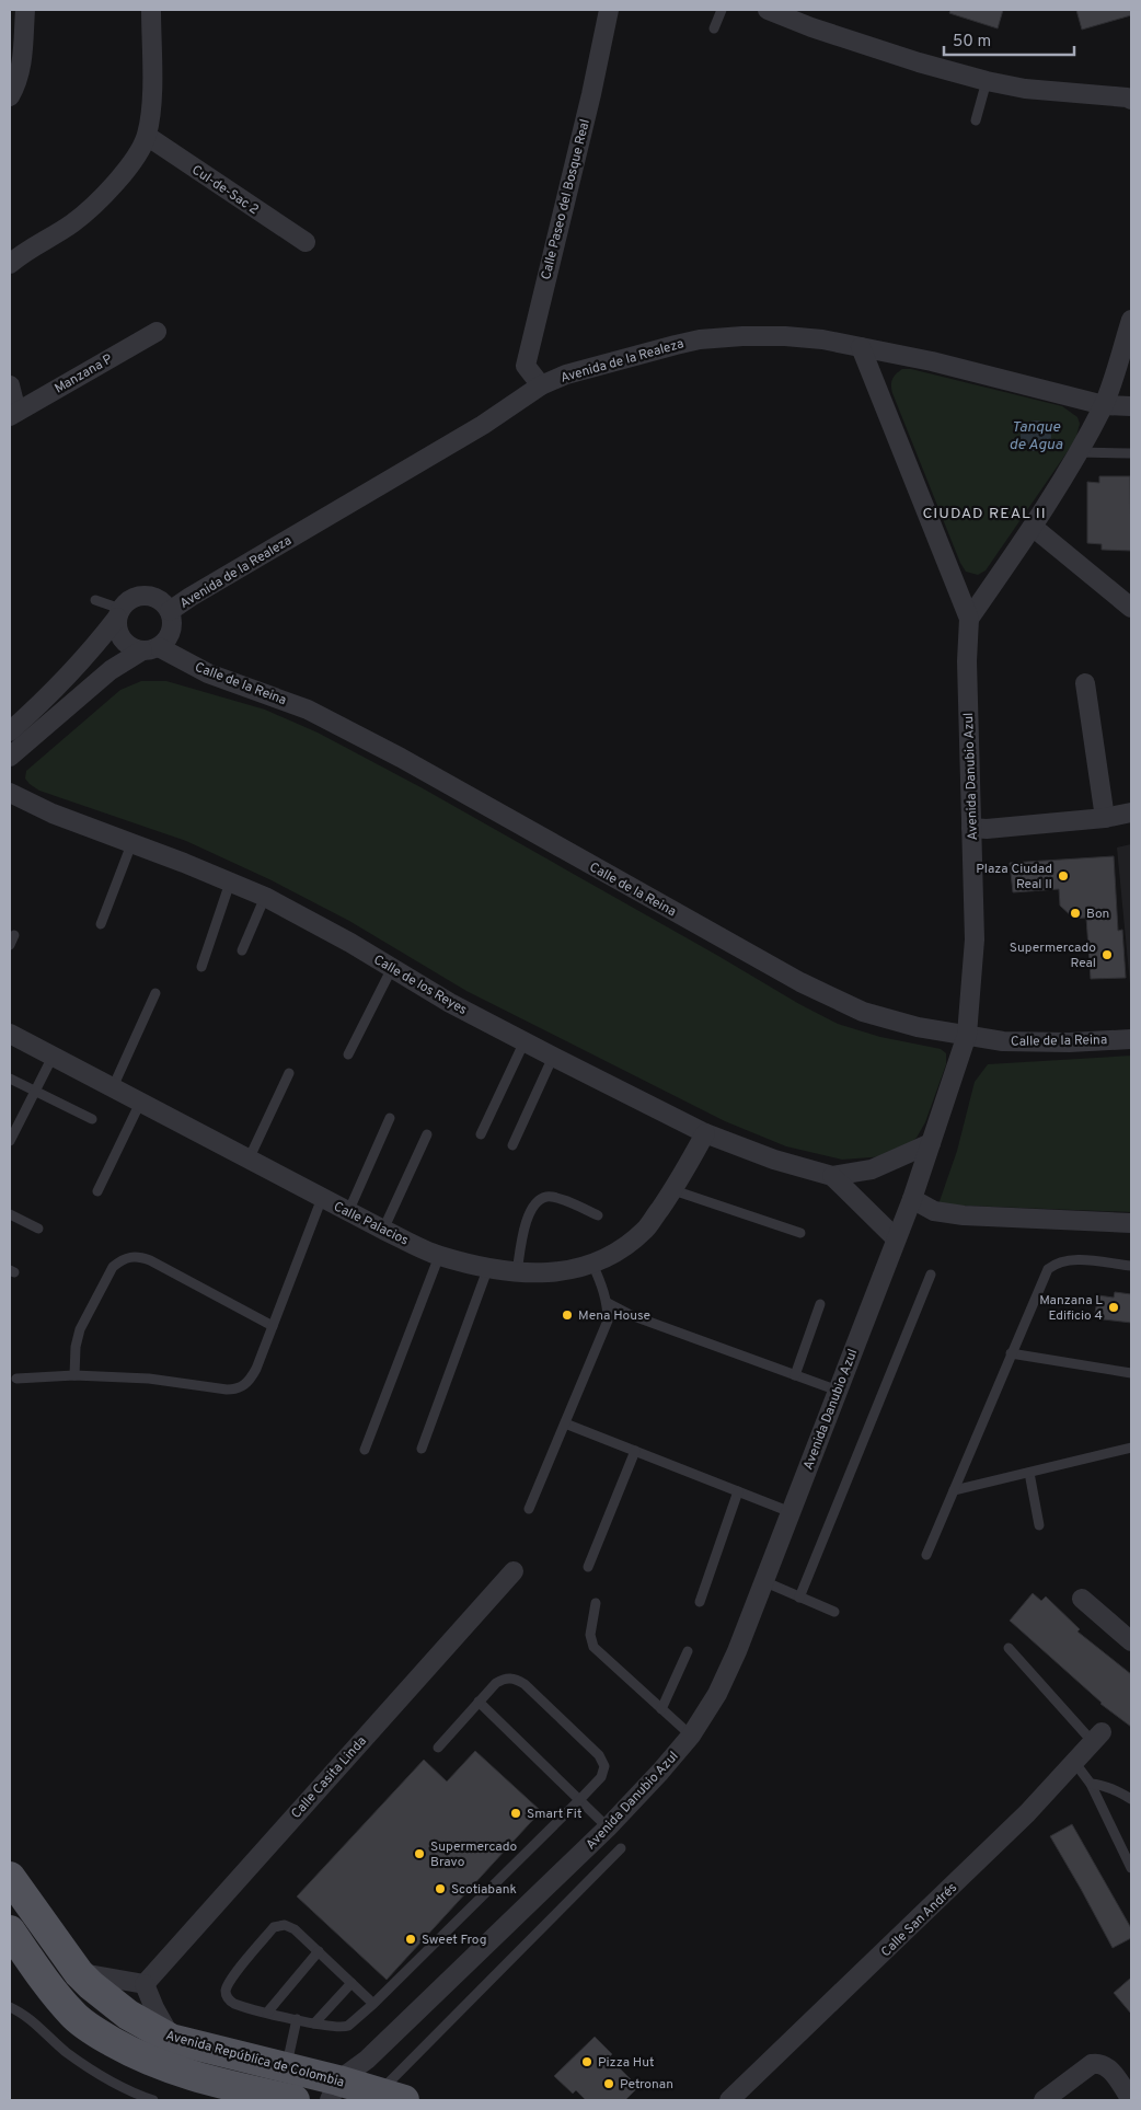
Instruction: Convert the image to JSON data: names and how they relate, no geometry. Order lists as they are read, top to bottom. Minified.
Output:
{"streets":{"main road":["Avenida República de Colombia"],"street":["Cul-de-Sac 2","Calle Paseo del Bosque Real","Avenida de la Realeza","Manzana P","Calle de la Reina","Avenida Danubio Azul","Calle de los Reyes","Calle Palacios","Calle Casita Linda","Calle San Andrés"]},"crossings":[["Calle Paseo del Bosque Real","Avenida de la Realeza"],["Avenida de la Realeza","Calle de la Reina"],["Avenida de la Realeza","Avenida Danubio Azul"],["Calle de la Reina","Avenida Danubio Azul"],["Avenida Danubio Azul","Calle de los Reyes"],["Avenida Danubio Azul","Avenida República de Colombia"],["Calle de los Reyes","Calle Palacios"]],"districts":["CIUDAD REAL II"],"water":["Tanque de Agua"],"places":["Plaza Ciudad Real II","Bon","Supermercado Real","Manzana L Edificio 4","Mena House","Smart Fit","Supermercado Bravo","Scotiabank","Sweet Frog","Pizza Hut","Petronan"],"scale_bar":"50 m"}
